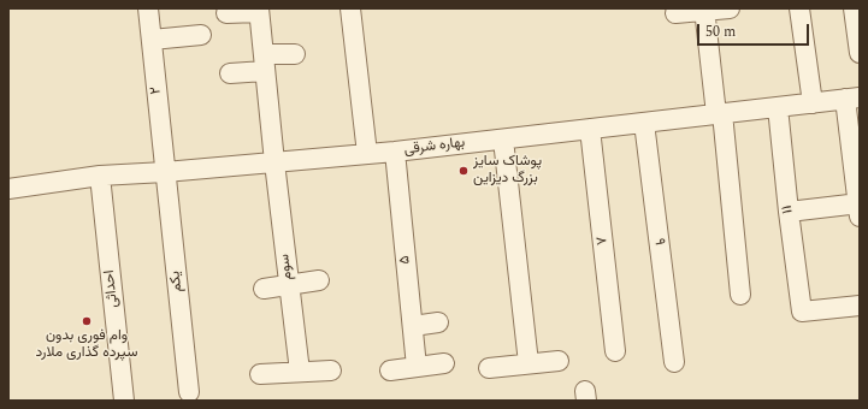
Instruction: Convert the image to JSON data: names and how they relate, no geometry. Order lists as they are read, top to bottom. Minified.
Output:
{"streets":{"street":["۲","بهاره شرقی","۱۱","۷","۹","۵","سوم","یکم","احداثی"]},"crossings":[["۲","بهاره شرقی"],["۲","یکم"],["بهاره شرقی","۱۱"],["بهاره شرقی","۷"],["بهاره شرقی","۹"],["بهاره شرقی","۵"],["بهاره شرقی","سوم"],["بهاره شرقی","یکم"],["بهاره شرقی","احداثی"]],"places":["پوشاک سایز بزرگ دیزاین","وام فوری بدون سپرده گذاری ملارد"],"scale_bar":"50 m"}
